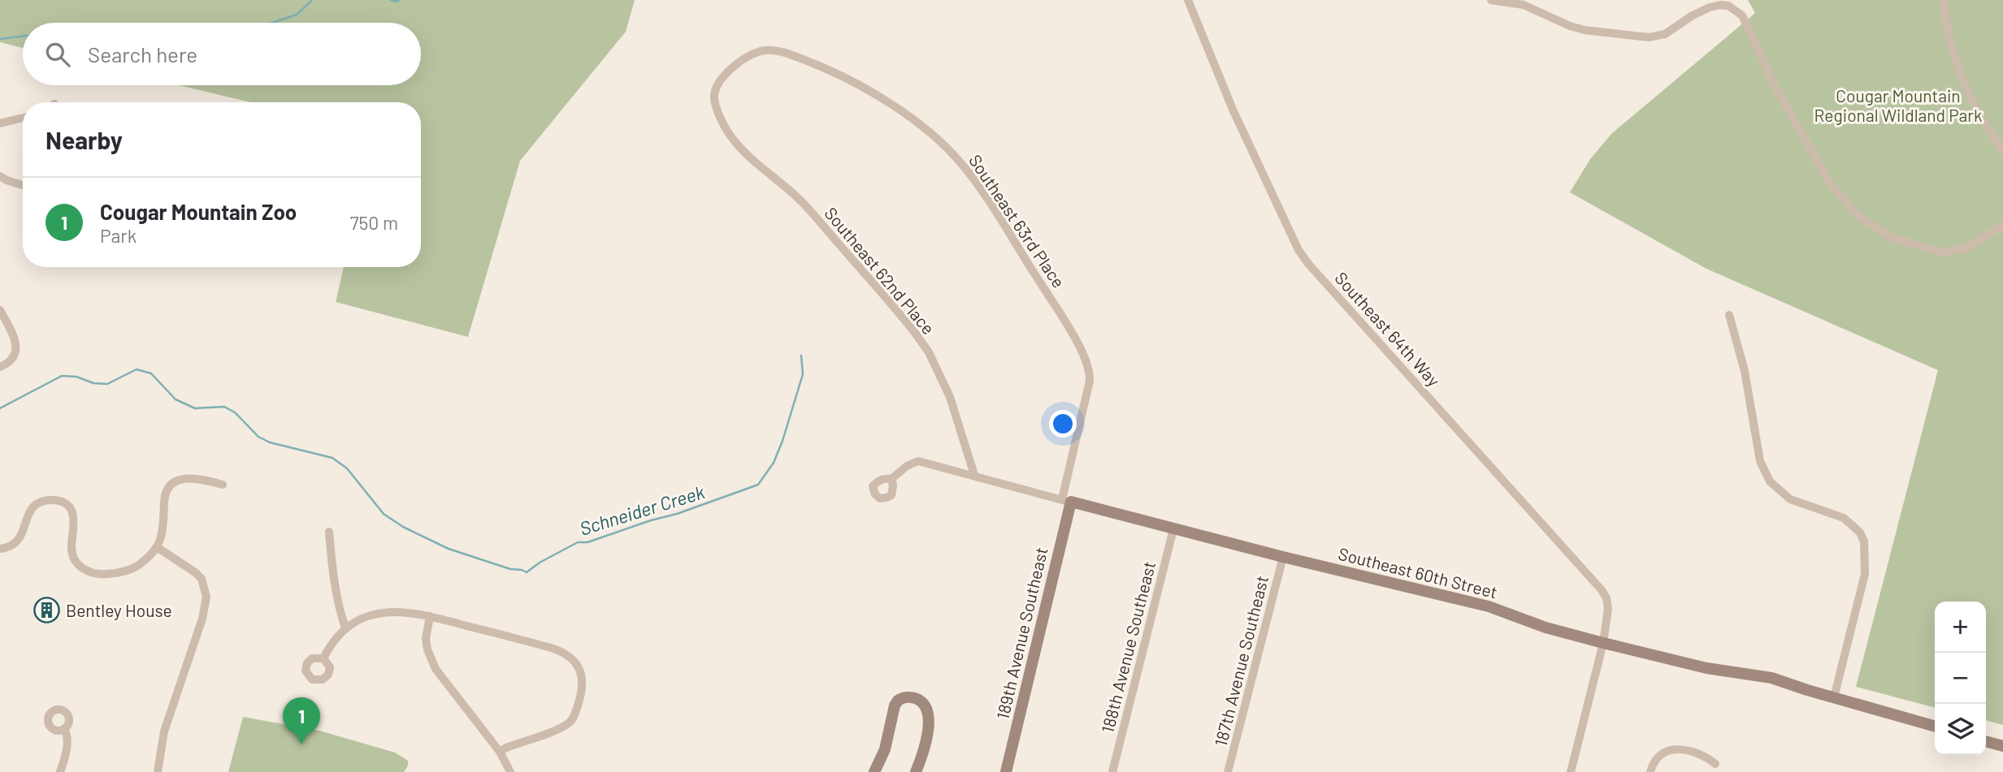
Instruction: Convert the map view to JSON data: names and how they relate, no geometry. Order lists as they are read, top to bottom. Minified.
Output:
{"streets":{"street":["Southeast 63rd Place","Southeast 62nd Place","Southeast 64th Way","Southeast 60th Street","189th Avenue Southeast","188th Avenue Southeast","187th Avenue Southeast"]},"crossings":[["Southeast 63rd Place","Southeast 62nd Place"],["Southeast 63rd Place","189th Avenue Southeast"],["Southeast 62nd Place","Southeast 60th Street"],["Southeast 64th Way","Southeast 60th Street"],["Southeast 60th Street","189th Avenue Southeast"],["Southeast 60th Street","188th Avenue Southeast"],["Southeast 60th Street","187th Avenue Southeast"]],"water":["Schneider Creek"],"parks":["Cougar Mountain Regional Wildland Park"],"places":{"building":["Bentley House"]},"page":{"search":"Search here","heading":"Nearby","list":[{"mark":"1","name":"Cougar Mountain Zoo","note":"Park","value":"750 m"}],"map_buttons":["+","−"],"pins":"1"}}
